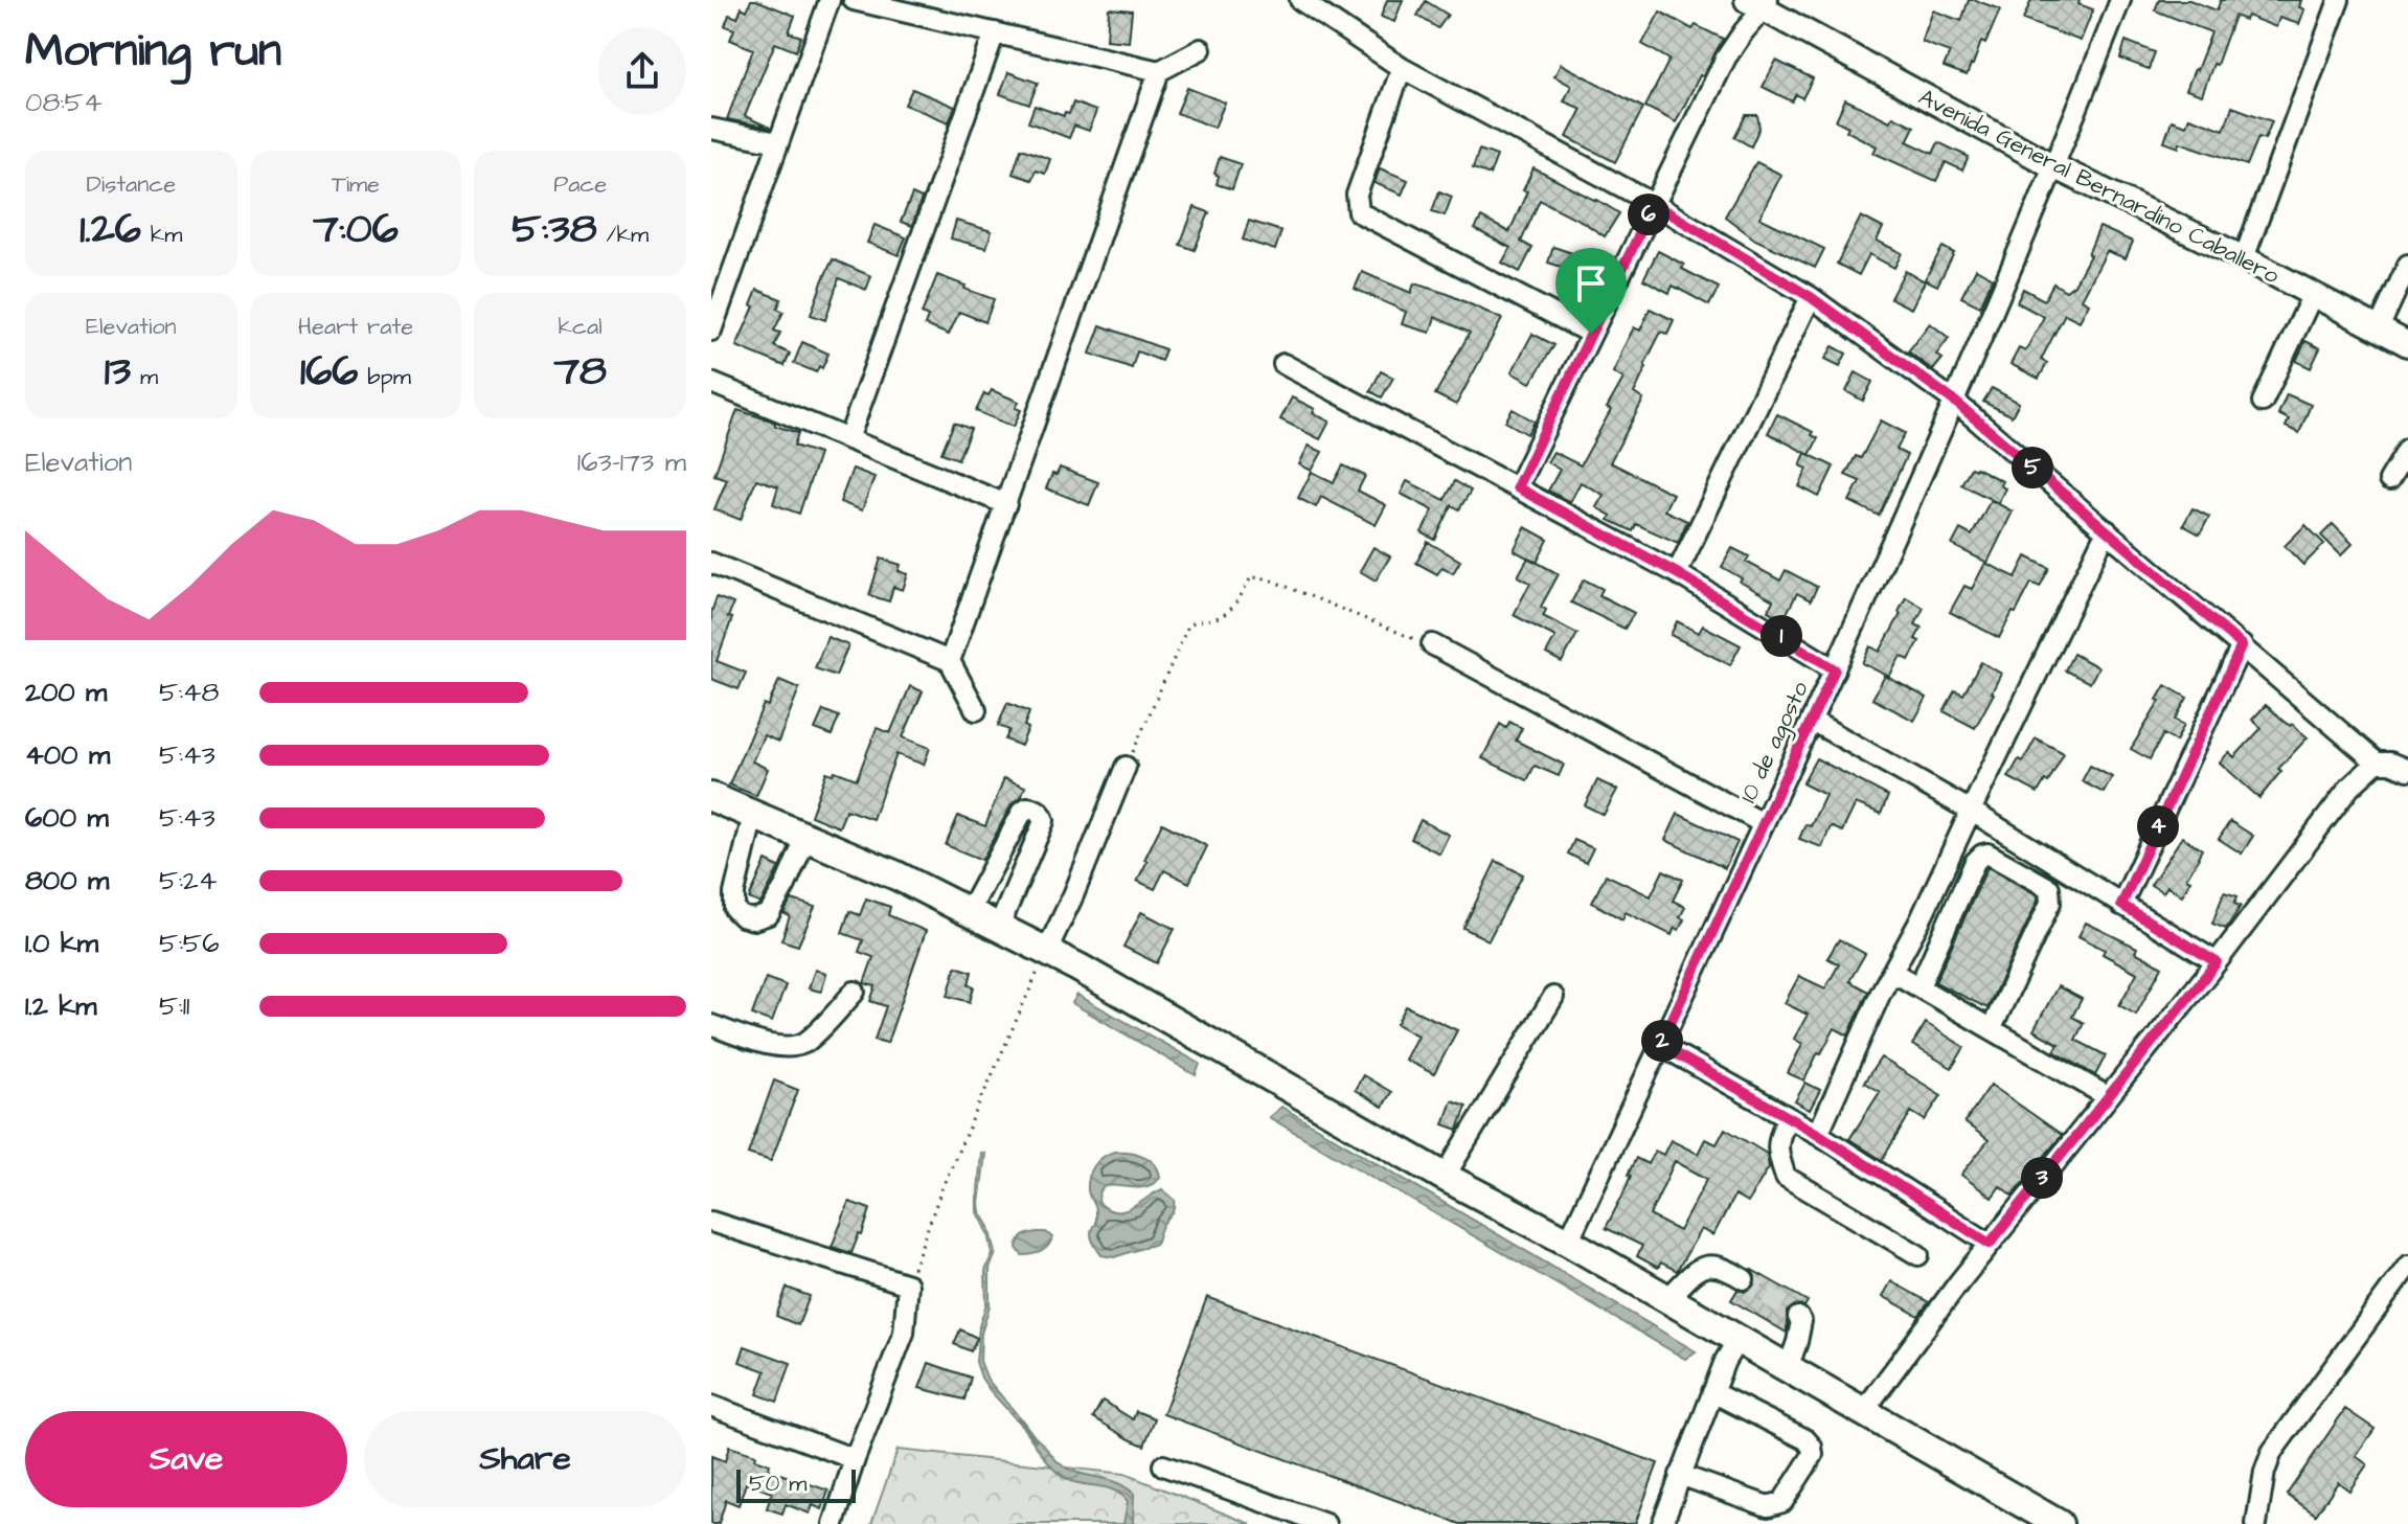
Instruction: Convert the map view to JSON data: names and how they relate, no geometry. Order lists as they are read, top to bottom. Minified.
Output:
{"streets":{"main road":["Avenida General Bernardino Caballero"],"street":["10 de agosto"]},"crossings":[["Avenida General Bernardino Caballero","10 de agosto"]],"scale_bar":"50 m","page":{"heading":["Morning run","08:54"],"stats":[["Distance","1.26 km"],["Time","7:06"],["Pace","5:38 /km"],["Elevation","13 m"],["Heart rate","166 bpm"],["kcal","78"]],"pins":["6","5","1","4","2","3"],"chart":["Elevation","163–173 m"],"list":[{"name":"200 m","note":"5:48"},{"name":"400 m","note":"5:43"},{"name":"600 m","note":"5:43"},{"name":"800 m","note":"5:24"},{"name":"1.0 km","note":"5:56"},{"name":"1.2 km","note":"5:11"}],"buttons":["Save","Share"],"scale":"50 m"}}
